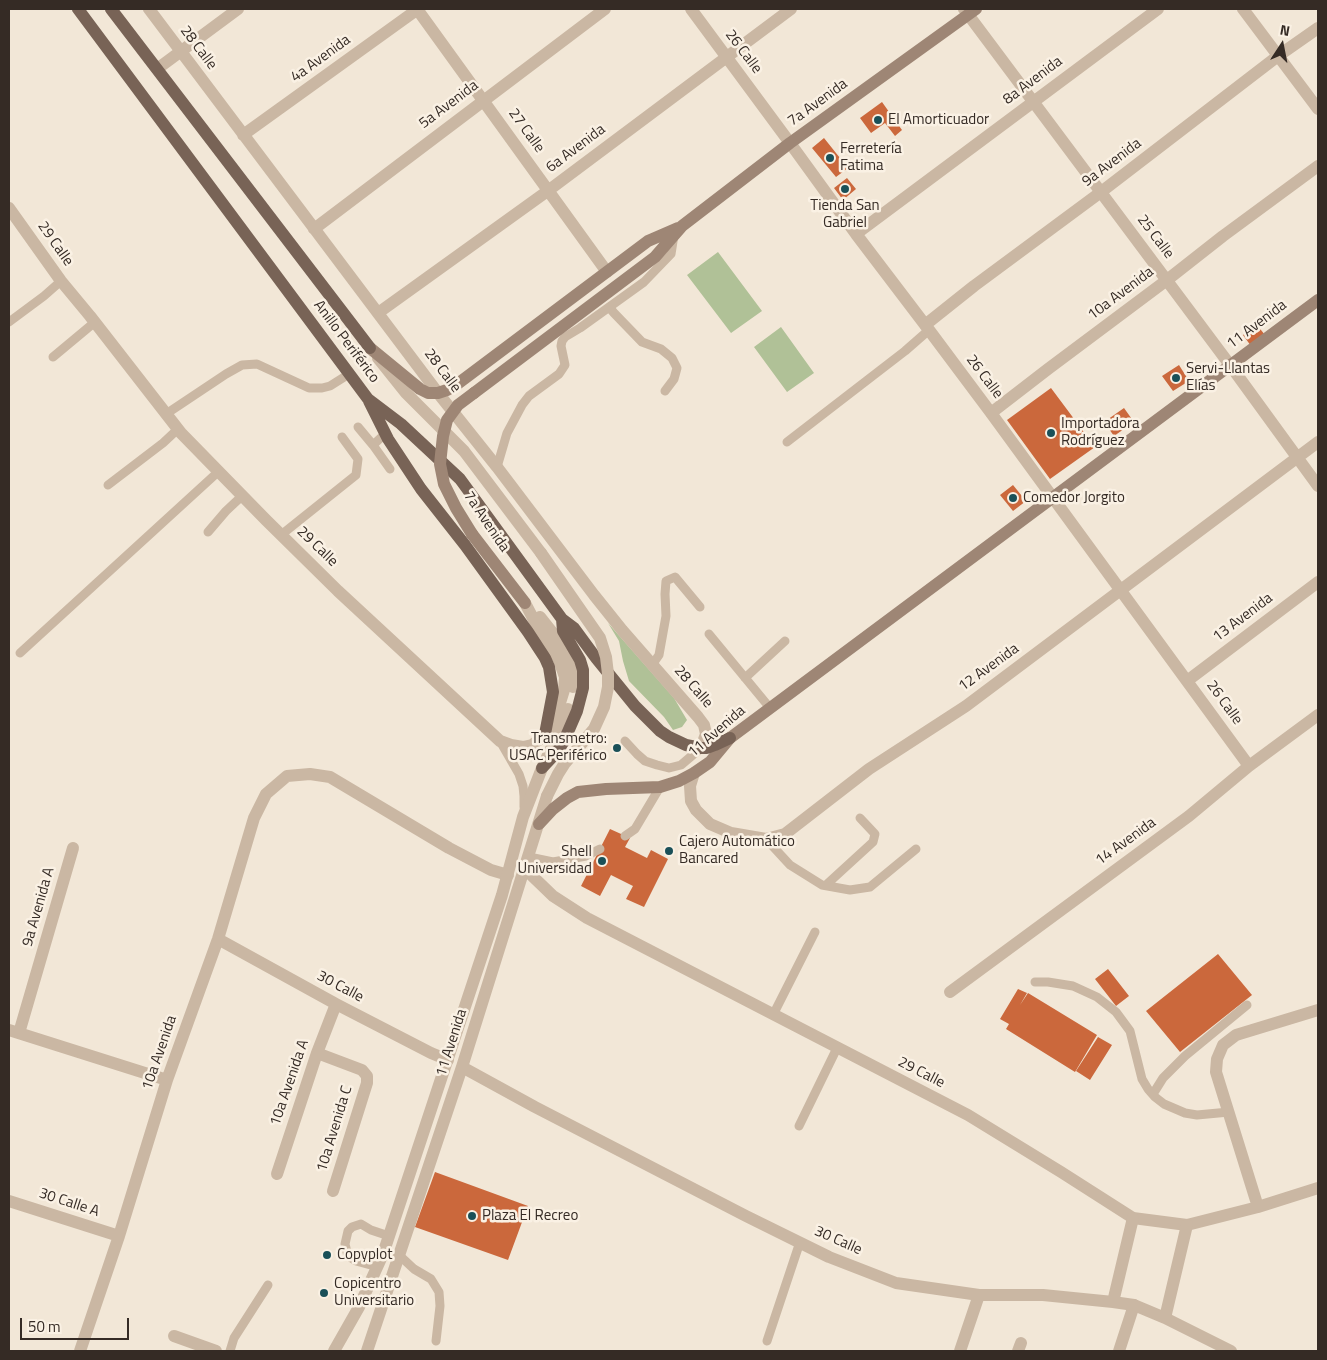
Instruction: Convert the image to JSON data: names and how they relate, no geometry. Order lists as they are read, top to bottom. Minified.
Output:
{"streets":{"main road":["7a Avenida","11 Avenida","Anillo Periférico"],"street":["28 Calle","26 Calle","4a Avenida","8a Avenida","5a Avenida","27 Calle","6a Avenida","9a Avenida","25 Calle","29 Calle","10a Avenida","13 Avenida","12 Avenida","14 Avenida","9a Avenida A","30 Calle","10a Avenida A","10a Avenida C","30 Calle A"]},"crossings":[["28 Calle","4a Avenida"],["28 Calle","7a Avenida"],["28 Calle","5a Avenida"],["28 Calle","6a Avenida"],["28 Calle","Anillo Periférico"],["26 Calle","8a Avenida"],["26 Calle","7a Avenida"],["26 Calle","6a Avenida"],["26 Calle","9a Avenida"],["26 Calle","10a Avenida"],["26 Calle","11 Avenida"],["26 Calle","13 Avenida"],["26 Calle","12 Avenida"],["26 Calle","14 Avenida"],["4a Avenida","27 Calle"],["8a Avenida","25 Calle"],["7a Avenida","27 Calle"],["7a Avenida","25 Calle"],["7a Avenida","29 Calle"],["7a Avenida","11 Avenida"],["5a Avenida","27 Calle"],["27 Calle","6a Avenida"],["9a Avenida","25 Calle"],["25 Calle","10a Avenida"],["25 Calle","11 Avenida"],["25 Calle","12 Avenida"],["29 Calle","11 Avenida"],["10a Avenida","11 Avenida"],["10a Avenida","30 Calle"],["10a Avenida","30 Calle A"],["11 Avenida","Anillo Periférico"],["11 Avenida","12 Avenida"],["11 Avenida","30 Calle"],["30 Calle","10a Avenida A"],["10a Avenida A","10a Avenida C"]],"places":["El Amorticuador","Ferretería Fatima","Tienda San Gabriel","Servi-Llantas Elías","Importadora Rodríguez","Comedor Jorgito","Transmetro: USAC Periférico","Cajero Automático Bancared","Shell Universidad","Plaza El Recreo","Copyplot","Copicentro Universitario"],"scale_bar":"50 m","north":"top"}
